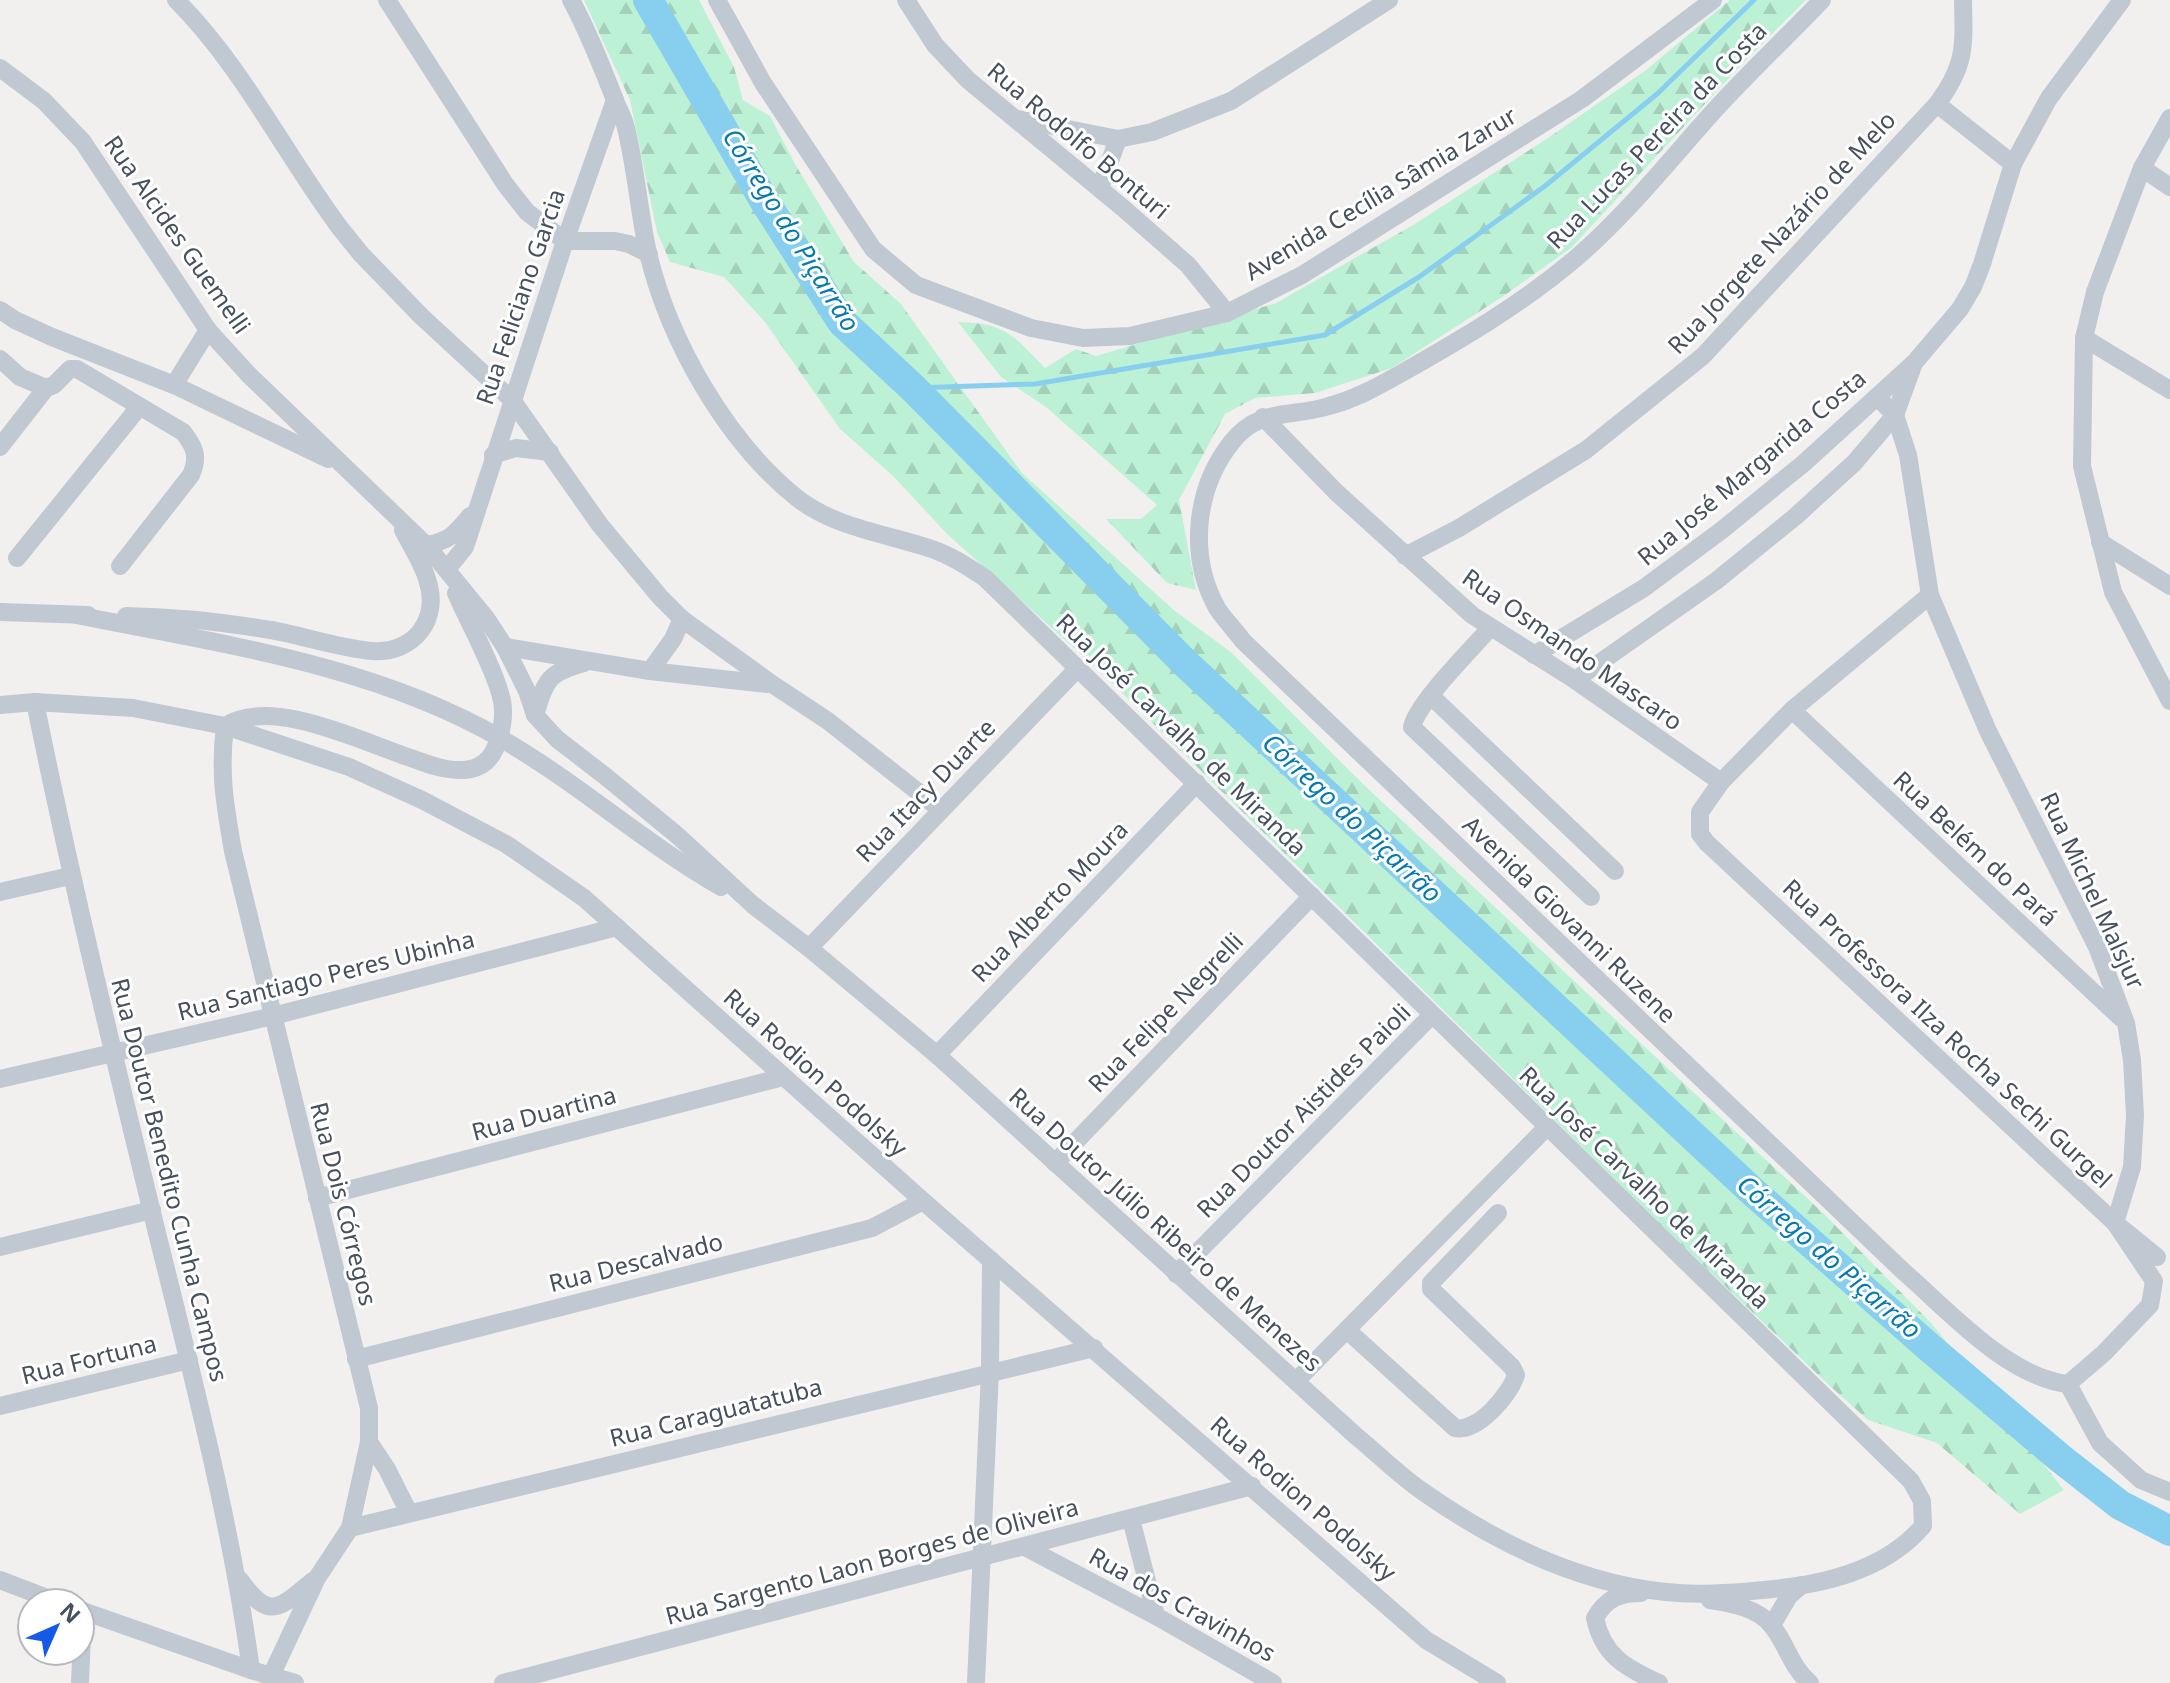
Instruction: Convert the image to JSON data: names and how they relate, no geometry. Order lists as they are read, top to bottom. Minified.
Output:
{"streets":{"street":["Rua Lucas Pereira da Costa","Rua Rodolfo Bonturi","Avenida Cecília Sâmia Zarur","Rua Jorgete Nazário de Melo","Rua Alcides Guemelli","Rua Feliciano Garcia","Rua José Margarida Costa","Rua Osmando Mascaro","Rua José Carvalho de Miranda","Rua Itacy Duarte","Rua Belém do Pará","Rua Michel Malsjur","Rua Alberto Moura","Avenida Giovanni Ruzene","Rua Santiago Peres Ubinha","Rua Felipe Negrelli","Rua Professora Ilza Rocha Sechi Gurgel","Rua Rodion Podolsky","Rua Doutor Aistides Paioli","Rua Duartina","Rua Doutor Benedito Cunha Campos","Rua Dois Córregos","Rua Doutor Júlio Ribeiro de Menezes","Rua Descalvado","Rua Fortuna","Rua Caraguatatuba","Rua Sargento Laon Borges de Oliveira","Rua dos Cravinhos"]},"crossings":[["Rua Lucas Pereira da Costa","Rua Osmando Mascaro"],["Rua Lucas Pereira da Costa","Avenida Giovanni Ruzene"],["Rua Rodolfo Bonturi","Avenida Cecília Sâmia Zarur"],["Rua Jorgete Nazário de Melo","Rua Osmando Mascaro"],["Rua Alcides Guemelli","Rua Feliciano Garcia"],["Rua Alcides Guemelli","Rua Doutor Júlio Ribeiro de Menezes"],["Rua Feliciano Garcia","Rua José Carvalho de Miranda"],["Rua Feliciano Garcia","Rua Doutor Júlio Ribeiro de Menezes"],["Rua José Margarida Costa","Rua Osmando Mascaro"],["Rua José Margarida Costa","Rua Michel Malsjur"],["Rua Osmando Mascaro","Avenida Giovanni Ruzene"],["Rua Osmando Mascaro","Rua Professora Ilza Rocha Sechi Gurgel"],["Rua José Carvalho de Miranda","Rua Itacy Duarte"],["Rua José Carvalho de Miranda","Rua Alberto Moura"],["Rua José Carvalho de Miranda","Rua Felipe Negrelli"],["Rua José Carvalho de Miranda","Rua Doutor Aistides Paioli"],["Rua José Carvalho de Miranda","Rua Doutor Júlio Ribeiro de Menezes"],["Rua Itacy Duarte","Rua Doutor Júlio Ribeiro de Menezes"],["Rua Belém do Pará","Rua Michel Malsjur"],["Rua Michel Malsjur","Rua Professora Ilza Rocha Sechi Gurgel"],["Rua Alberto Moura","Rua Doutor Júlio Ribeiro de Menezes"],["Rua Santiago Peres Ubinha","Rua Rodion Podolsky"],["Rua Santiago Peres Ubinha","Rua Doutor Benedito Cunha Campos"],["Rua Santiago Peres Ubinha","Rua Dois Córregos"],["Rua Felipe Negrelli","Rua Doutor Júlio Ribeiro de Menezes"],["Rua Rodion Podolsky","Rua Duartina"],["Rua Rodion Podolsky","Rua Doutor Benedito Cunha Campos"],["Rua Rodion Podolsky","Rua Dois Córregos"],["Rua Rodion Podolsky","Rua Descalvado"],["Rua Rodion Podolsky","Rua Caraguatatuba"],["Rua Rodion Podolsky","Rua Sargento Laon Borges de Oliveira"],["Rua Doutor Aistides Paioli","Rua Doutor Júlio Ribeiro de Menezes"],["Rua Duartina","Rua Dois Córregos"],["Rua Doutor Benedito Cunha Campos","Rua Fortuna"],["Rua Dois Córregos","Rua Descalvado"],["Rua Dois Córregos","Rua Caraguatatuba"],["Rua Sargento Laon Borges de Oliveira","Rua dos Cravinhos"]],"water":["Córrego do Piçarrão"],"north":"top right"}
